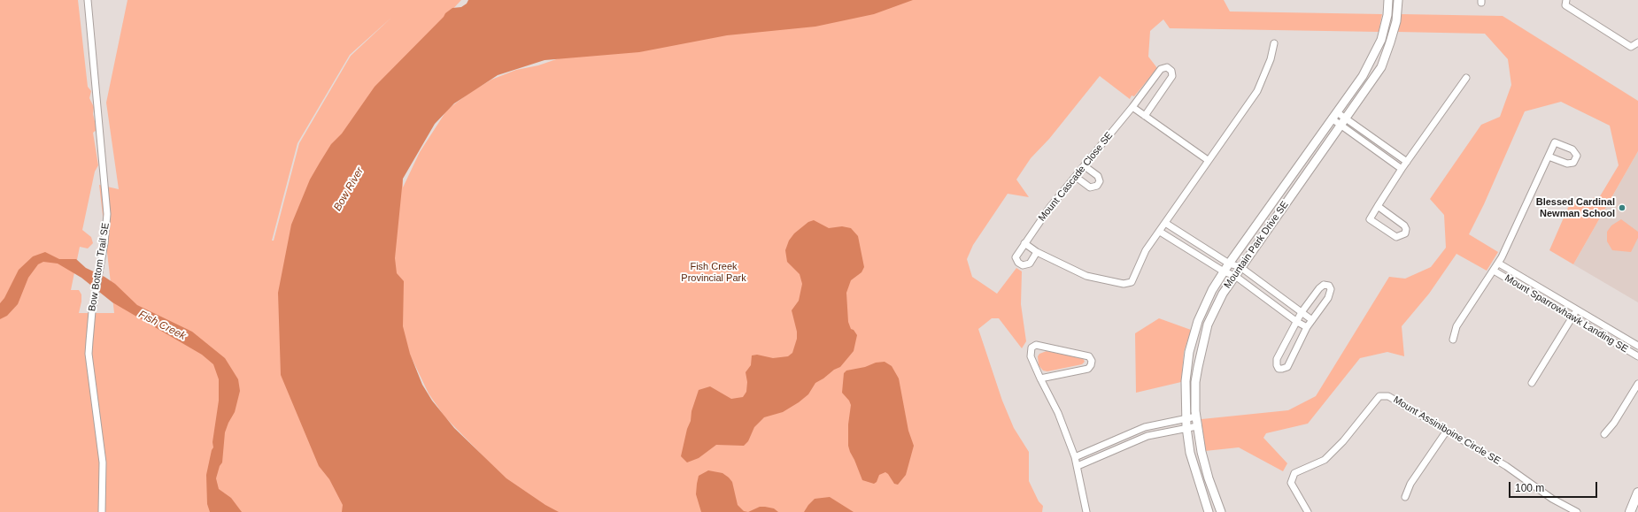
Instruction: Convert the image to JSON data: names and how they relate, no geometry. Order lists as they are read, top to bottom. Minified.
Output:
{"streets":{"street":["Mount Cascade Close SE","Mountain Park Drive SE","Bow Bottom Trail SE","Mount Sparrowhawk Landing SE","Mount Assiniboine Circle SE"]},"water":["Bow River","Fish Creek"],"parks":["Fish Creek Provincial Park"],"places":["Blessed Cardinal Newman School"],"scale_bar":"100 m"}
